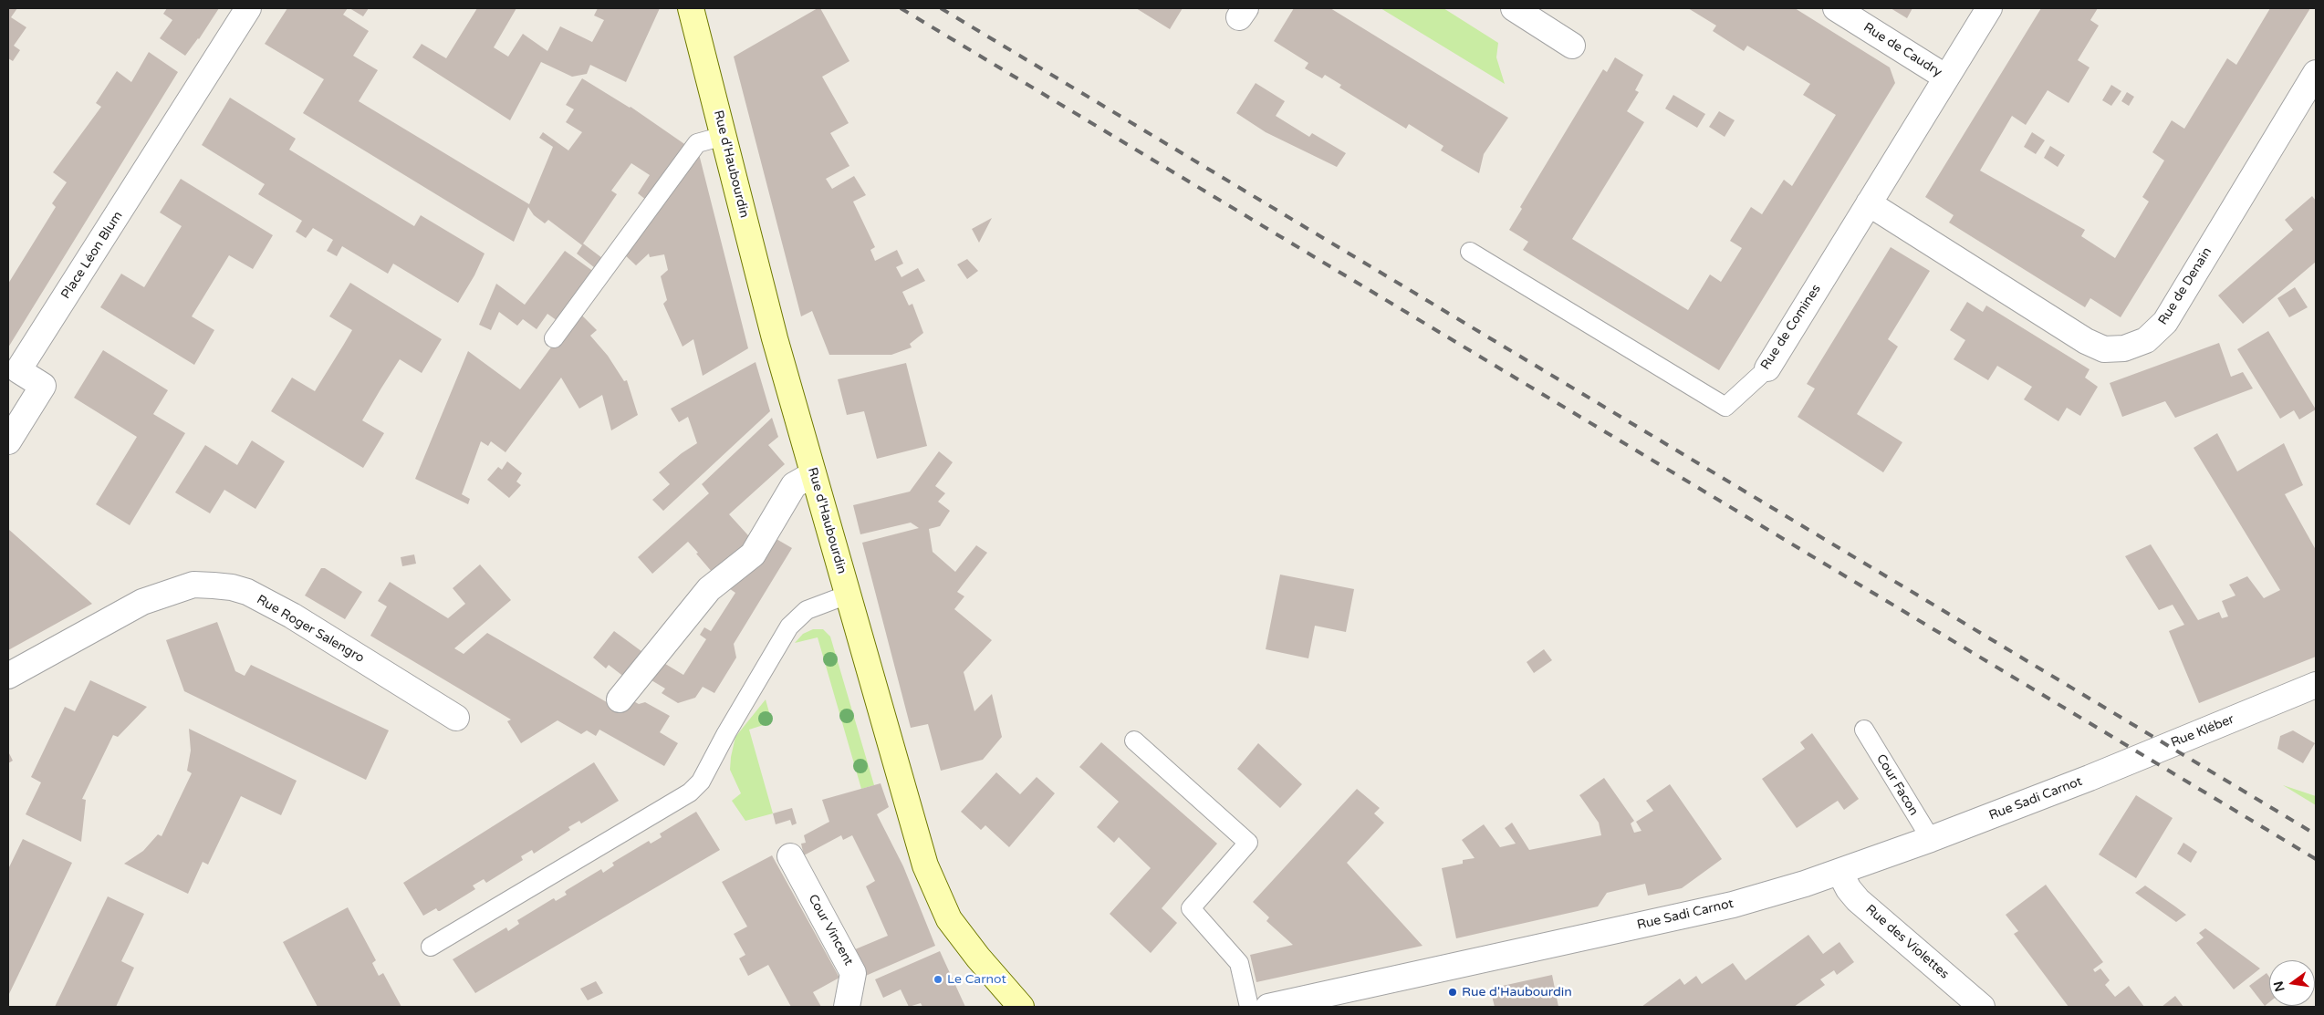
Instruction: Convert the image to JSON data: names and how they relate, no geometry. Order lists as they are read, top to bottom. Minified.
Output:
{"streets":{"main road":["Rue d'Haubourdin"],"street":["Rue de Caudry","Place Léon Blum","Rue de Denain","Rue de Comines","Rue Roger Salengro","Rue Kléber","Rue Sadi Carnot","Cour Vincent","Rue des Violettes"],"lane":["Cour Facon"]},"crossings":[["Rue de Caudry","Rue de Comines"],["Rue de Denain","Rue de Comines"],["Rue Kléber","Rue Sadi Carnot"],["Cour Facon","Rue Sadi Carnot"],["Rue Sadi Carnot","Rue des Violettes"]],"places":["Le Carnot","Rue d'Haubourdin"],"north":"left"}
